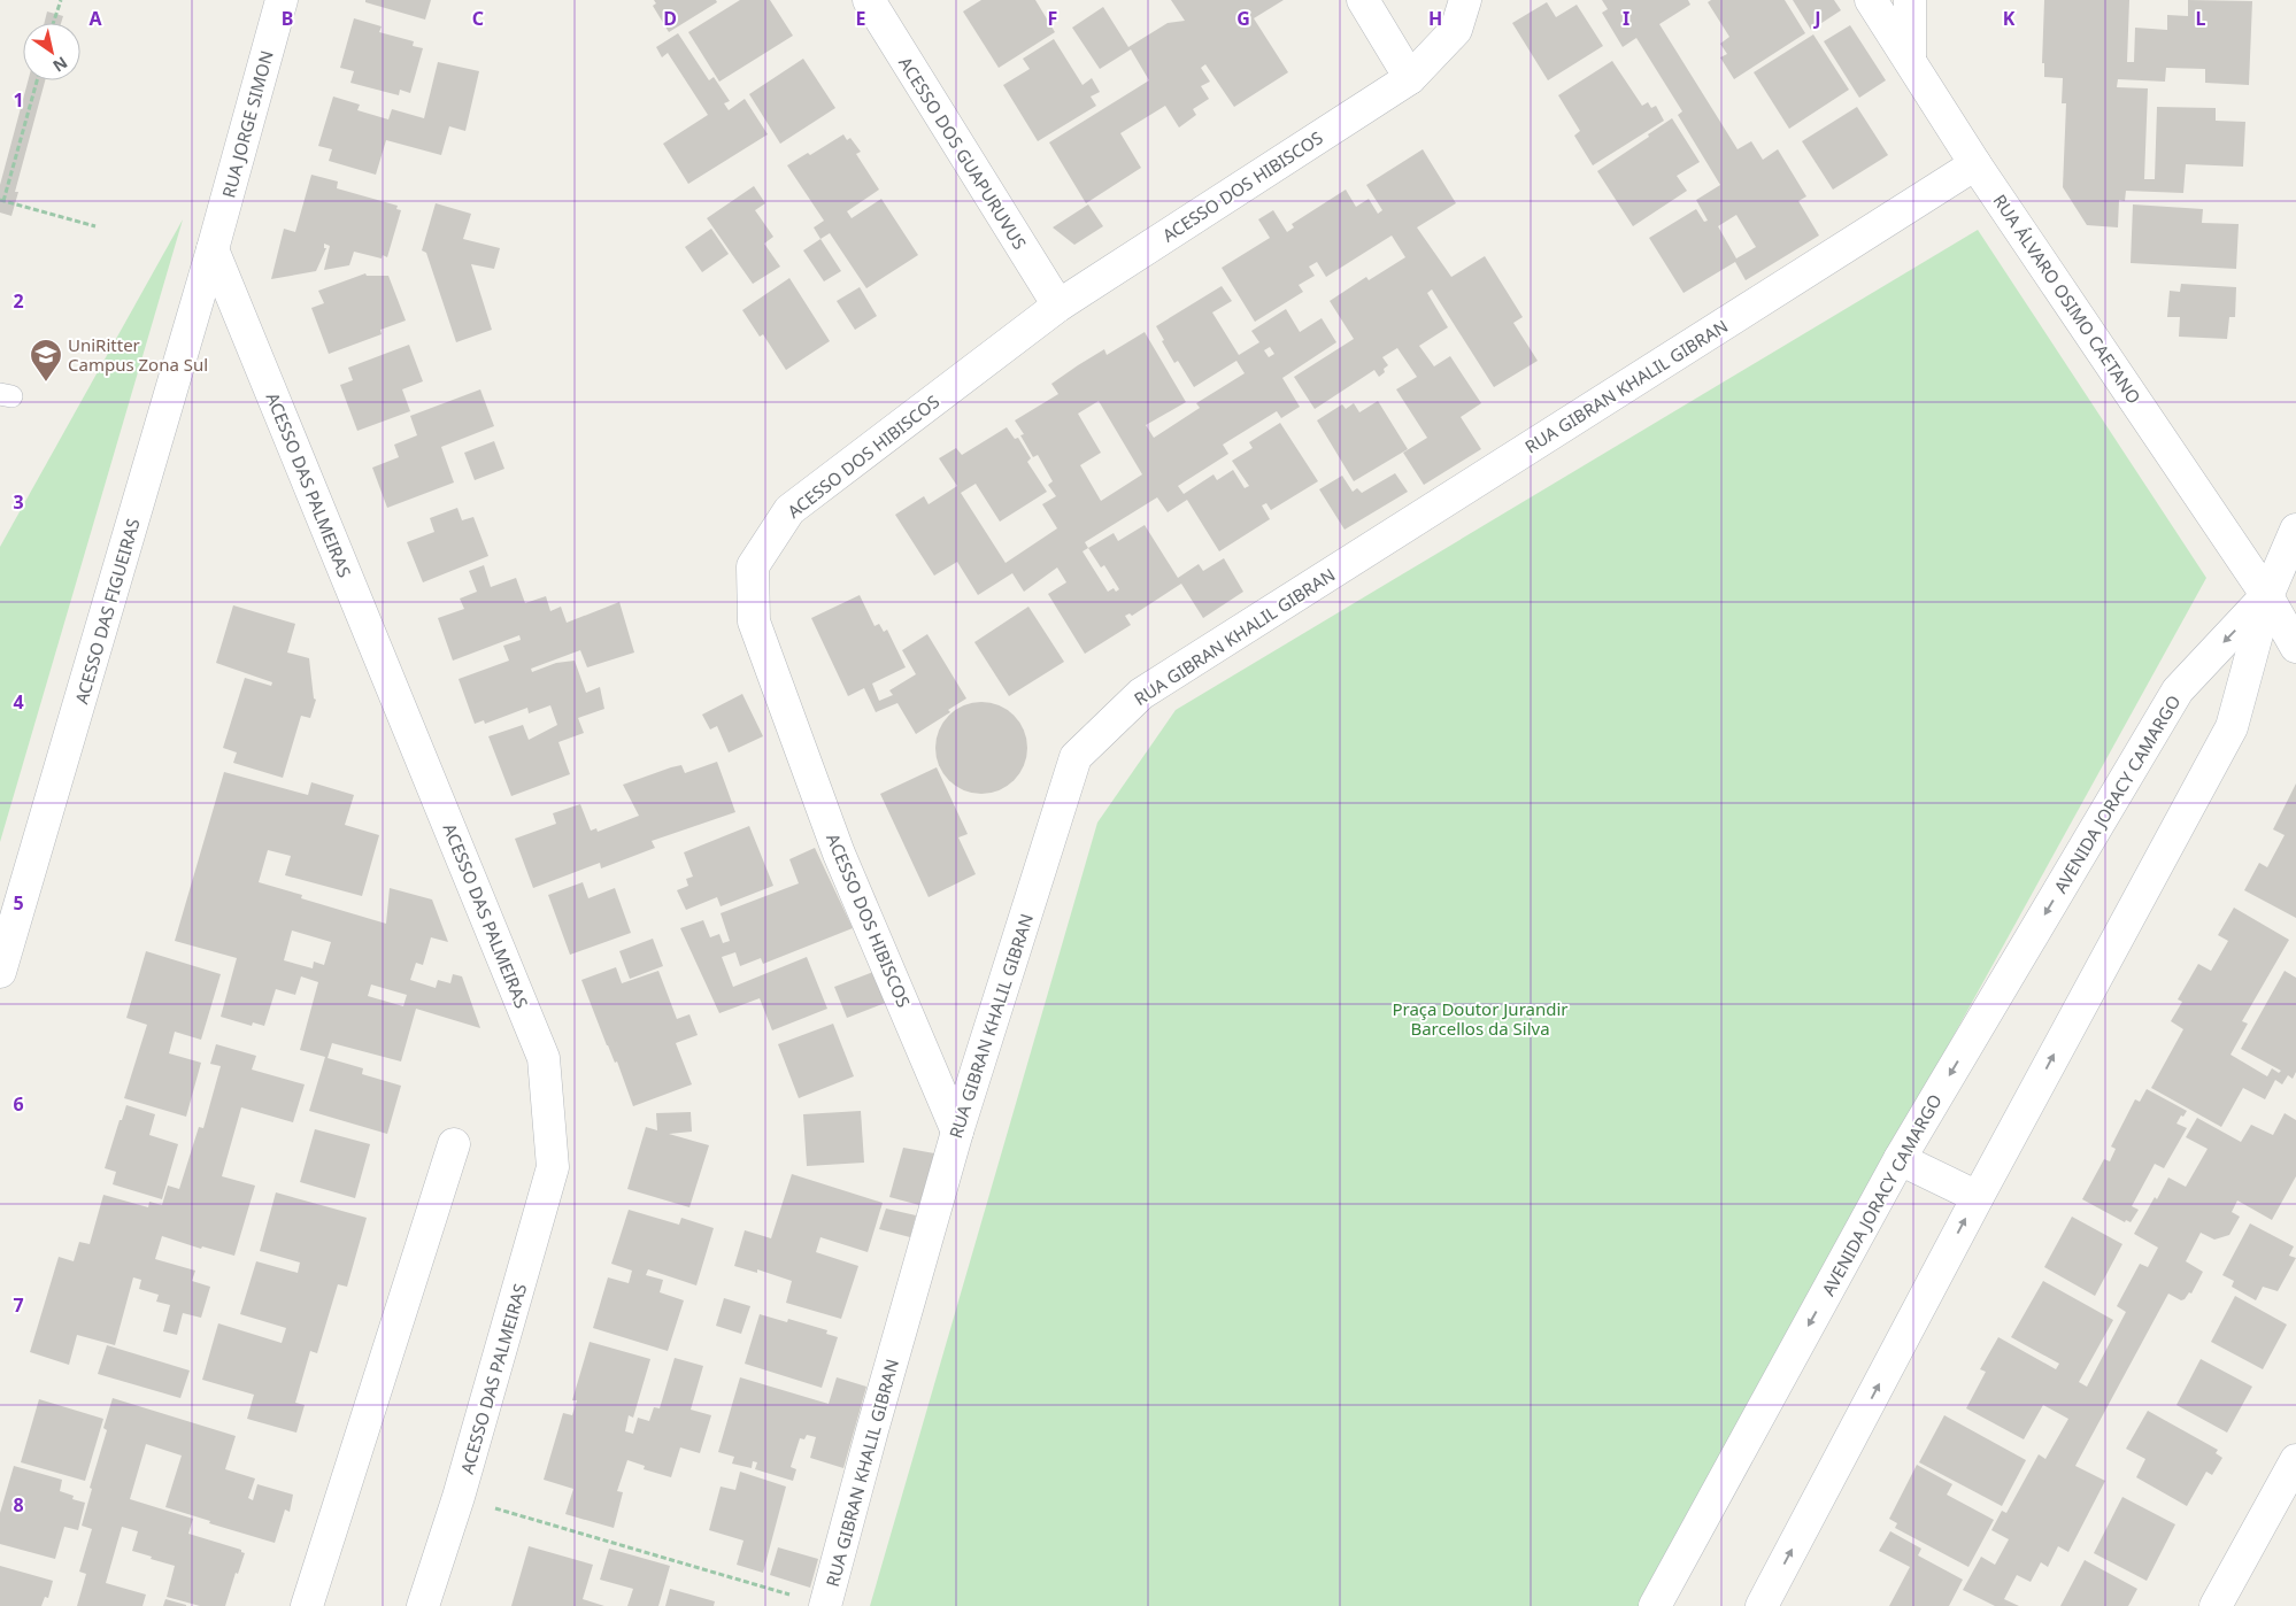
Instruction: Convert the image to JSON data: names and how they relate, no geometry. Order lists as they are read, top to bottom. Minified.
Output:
{"streets":{"street":["RUA JORGE SIMON","ACESSO DOS GUAPURUVUS","ACESSO DOS HIBISCOS","RUA ÁLVARO OSIMO CAETANO","RUA GIBRAN KHALIL GIBRAN","ACESSO DAS PALMEIRAS","ACESSO DAS FIGUEIRAS","AVENIDA JORACY CAMARGO"]},"crossings":[["RUA JORGE SIMON","ACESSO DAS PALMEIRAS"],["RUA JORGE SIMON","ACESSO DAS FIGUEIRAS"],["ACESSO DOS GUAPURUVUS","ACESSO DOS HIBISCOS"],["ACESSO DOS HIBISCOS","RUA GIBRAN KHALIL GIBRAN"],["RUA ÁLVARO OSIMO CAETANO","RUA GIBRAN KHALIL GIBRAN"],["RUA ÁLVARO OSIMO CAETANO","AVENIDA JORACY CAMARGO"],["ACESSO DAS PALMEIRAS","ACESSO DAS FIGUEIRAS"]],"parks":["Praça Doutor Jurandir Barcellos da Silva"],"places":{"school or university":["UniRitter Campus Zona Sul"]},"north":"bottom right","grid":{"columns":["A","B","C","D","E","F","G","H","I","J","K","L"],"rows":["1","2","3","4","5","6","7","8"]}}
